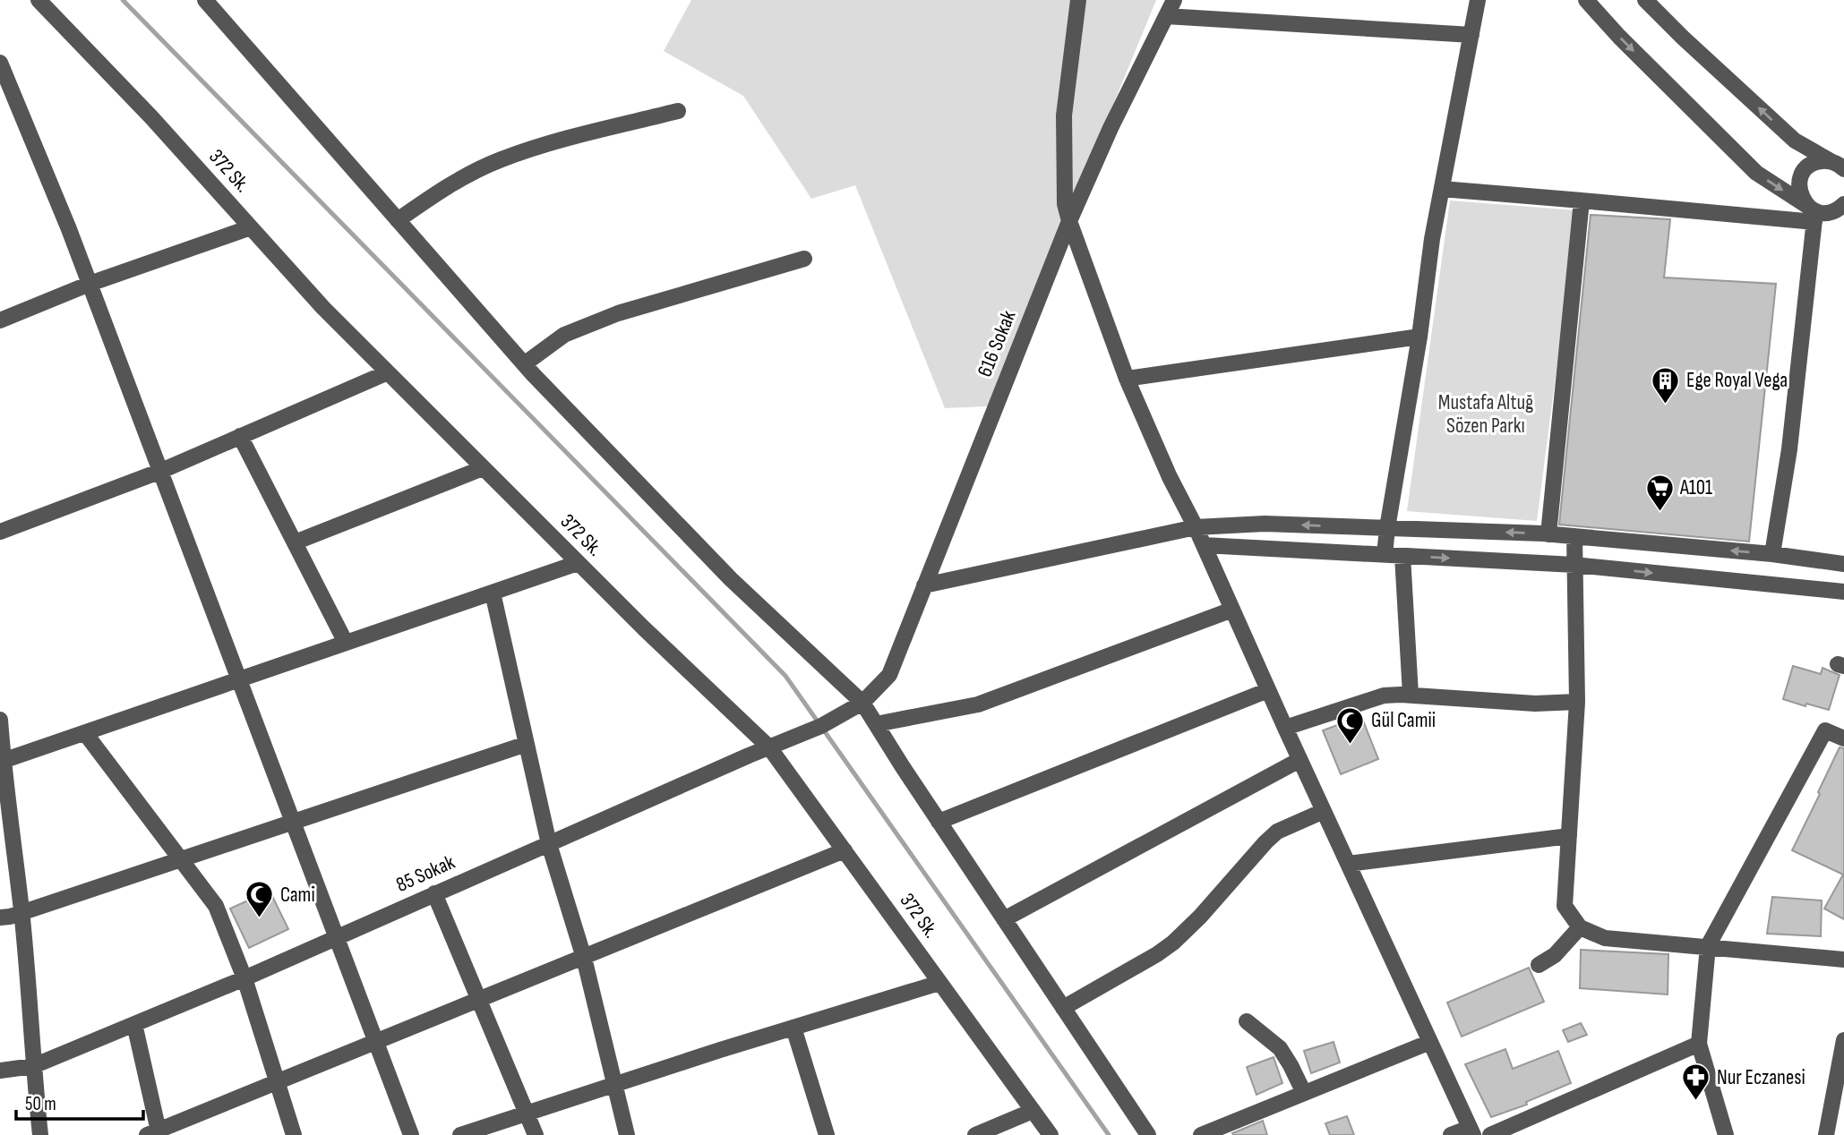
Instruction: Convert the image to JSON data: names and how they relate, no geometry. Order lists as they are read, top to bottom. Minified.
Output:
{"streets":{"street":["372 Sk.","616 Sokak","85 Sokak"]},"crossings":[["372 Sk.","85 Sokak"],["616 Sokak","85 Sokak"]],"parks":["Mustafa Altuğ Sözen Parkı"],"places":{"building":["Ege Royal Vega"],"supermarket":["A101"],"mosque":["Gül Camii","Cami"],"pharmacy":["Nur Eczanesi"]},"scale_bar":"50 m"}
